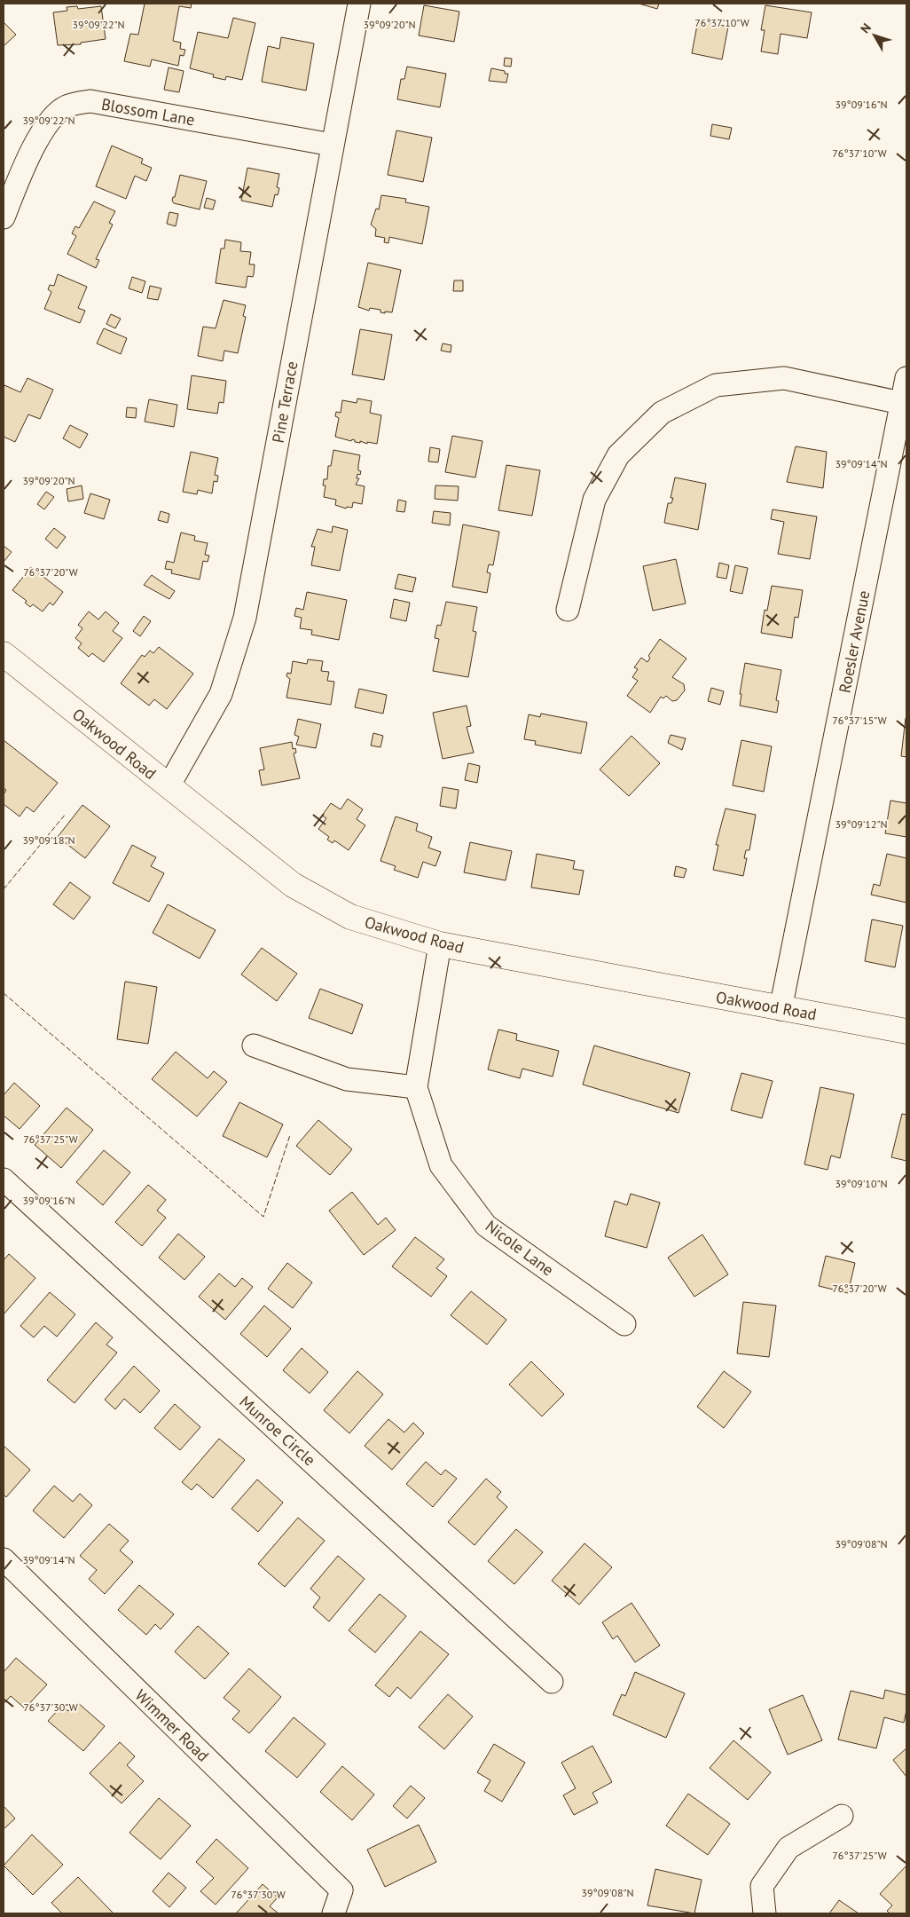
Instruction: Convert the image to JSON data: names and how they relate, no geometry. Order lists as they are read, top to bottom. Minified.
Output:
{"streets":{"street":["Blossom Lane","Pine Terrace","Roesler Avenue","Oakwood Road","Nicole Lane","Munroe Circle","Wimmer Road"]},"crossings":[["Blossom Lane","Pine Terrace"],["Pine Terrace","Oakwood Road"],["Roesler Avenue","Oakwood Road"],["Oakwood Road","Nicole Lane"]],"north":"top left","coordinates":["76°37'10\"W","39°09'20\"N","39°09'22\"N","39°09'16\"N","39°09'14\"N","76°37'20\"W","76°37'15\"W","39°09'12\"N","39°09'18\"N","76°37'25\"W","39°09'10\"N","39°09'08\"N","76°37'30\"W"]}
